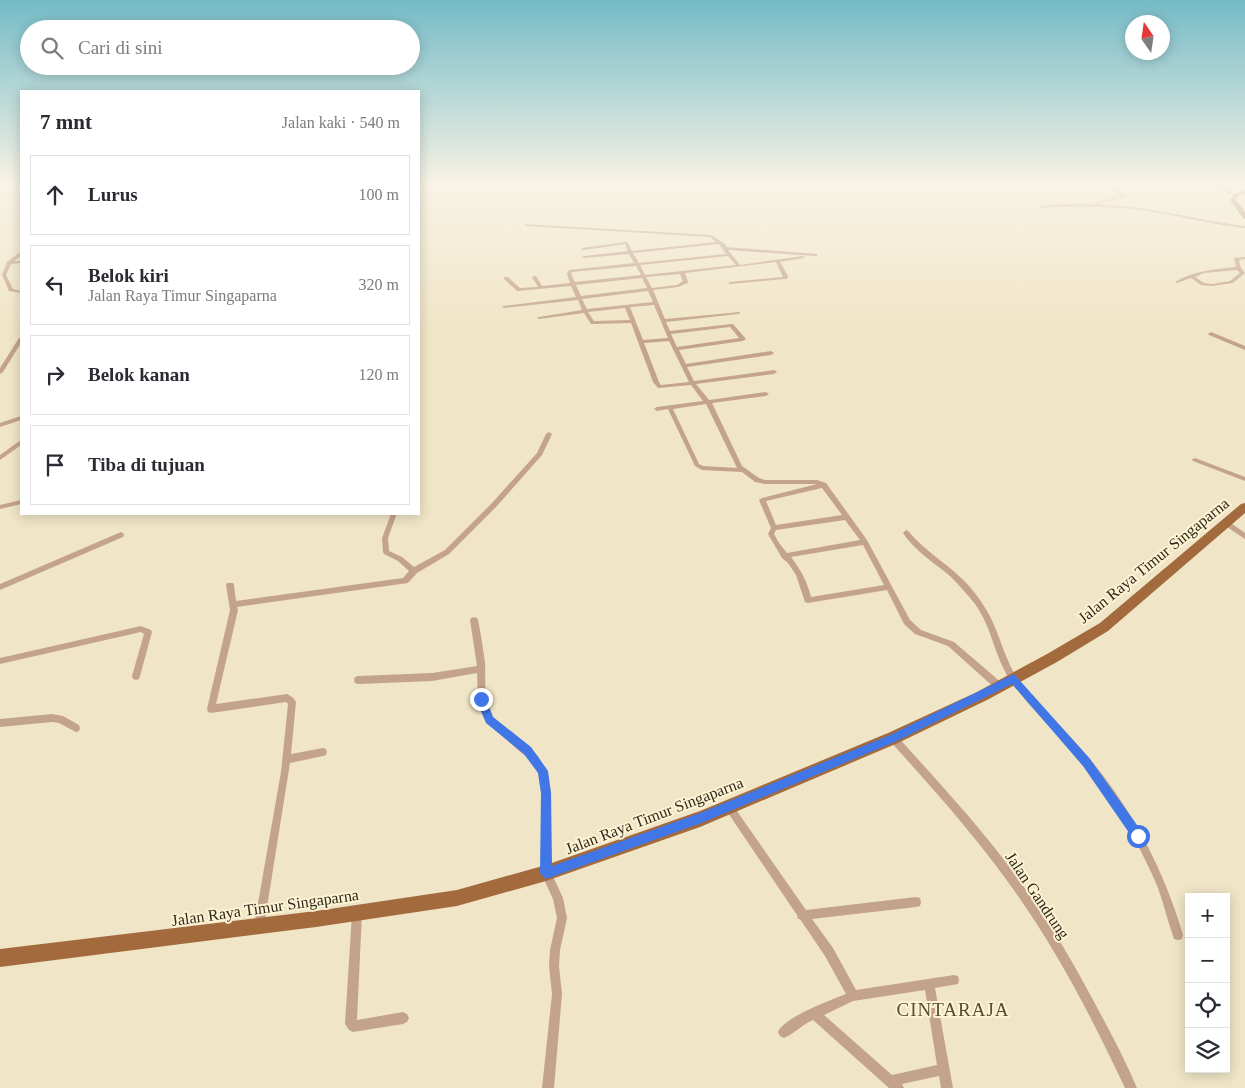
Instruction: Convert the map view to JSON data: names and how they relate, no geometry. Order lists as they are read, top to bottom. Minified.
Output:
{"streets":{"main road":["Jalan Raya Timur Singaparna"],"street":["Jalan Gandrung"]},"crossings":[["Jalan Raya Timur Singaparna","Jalan Gandrung"]],"districts":["CINTARAJA"],"north":"top","page":{"search":"Cari di sini","heading":["7 mnt","Jalan kaki · 540 m"],"list":[["Lurus","100 m"],["Belok kiri","Jalan Raya Timur Singaparna","320 m"],["Belok kanan","120 m"],"Tiba di tujuan"],"map_buttons":["+","−"]}}
